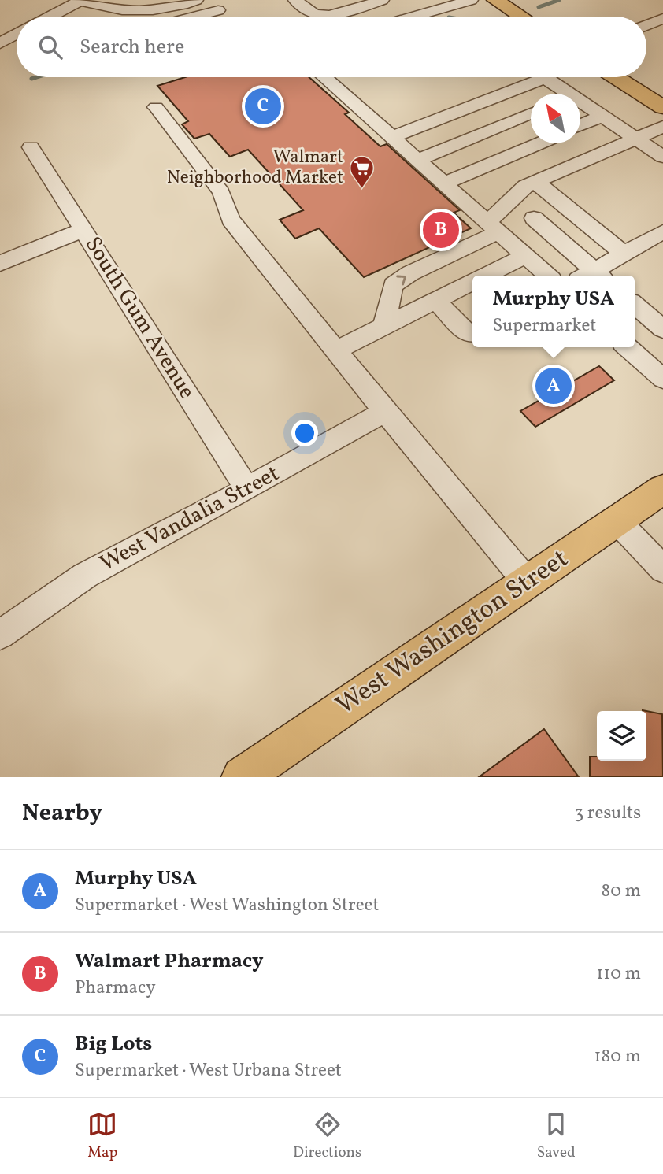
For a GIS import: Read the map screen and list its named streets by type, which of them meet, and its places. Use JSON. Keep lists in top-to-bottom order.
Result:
{
  "streets": {
    "main road": ["West Washington Street"],
    "street": ["South Gum Avenue", "West Vandalia Street"]
  },
  "crossings": [
    ["South Gum Avenue", "West Vandalia Street"]
  ],
  "places": {
    "supermarket": ["Walmart Neighborhood Market"]
  },
  "north": "top left",
  "page": {
    "search": "Search here",
    "pins": ["C", "B", "A"],
    "popup": ["Murphy USA", "Supermarket"],
    "heading": ["Nearby", "3 results"],
    "list": [
      {
        "mark": "A",
        "name": "Murphy USA",
        "note": "Supermarket · West Washington Street",
        "value": "80 m"
      },
      {
        "mark": "B",
        "name": "Walmart Pharmacy",
        "note": "Pharmacy",
        "value": "110 m"
      },
      {
        "mark": "C",
        "name": "Big Lots",
        "note": "Supermarket · West Urbana Street",
        "value": "180 m"
      }
    ],
    "nav": ["Map", "Directions", "Saved"]
  }
}
